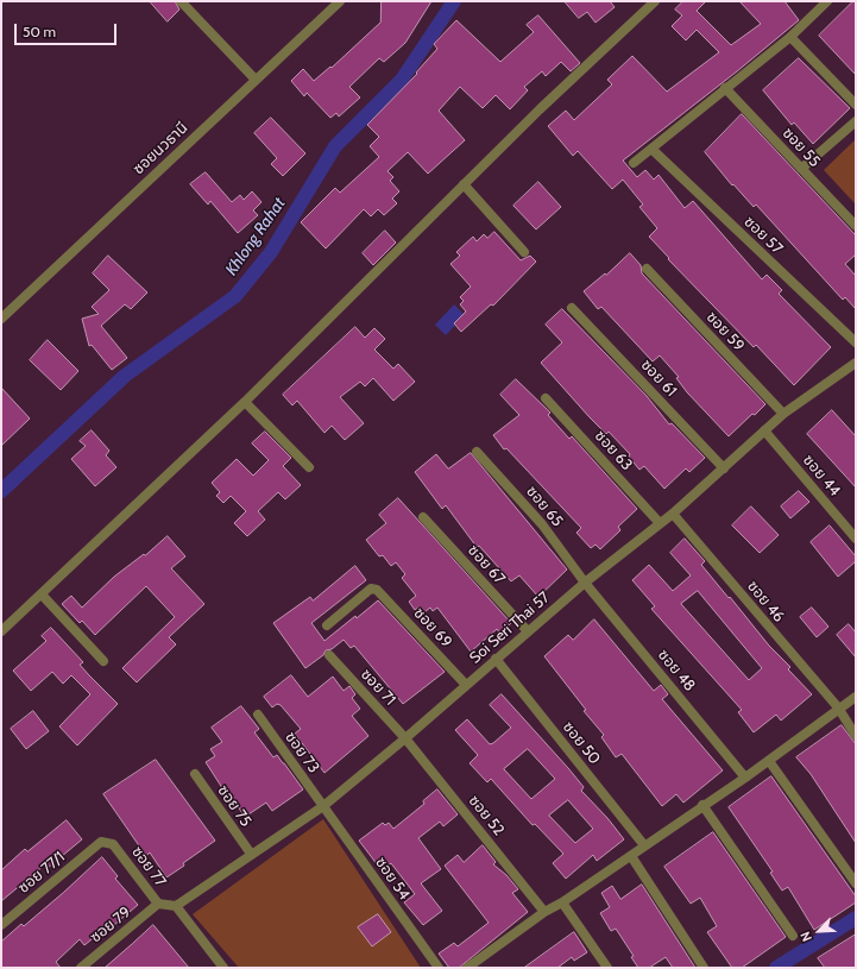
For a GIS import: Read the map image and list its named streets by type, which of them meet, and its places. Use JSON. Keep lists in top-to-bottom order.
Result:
{
  "streets": {
    "street": [
      "ซอย 55",
      "ซอยนวธานี",
      "ซอย 57",
      "ซอย 59",
      "ซอย 61",
      "ซอย 63",
      "ซอย 44",
      "ซอย 65",
      "ซอย 67",
      "ซอย 46",
      "ซอย 69",
      "Soi Seri Thai 57",
      "ซอย 48",
      "ซอย 71",
      "ซอย 50",
      "ซอย 73",
      "ซอย 75",
      "ซอย 52",
      "ซอย 77",
      "ซอย 77/1",
      "ซอย 54",
      "ซอย 79"
    ]
  },
  "crossings": [
    ["ซอย 59", "Soi Seri Thai 57"],
    ["ซอย 61", "Soi Seri Thai 57"],
    ["ซอย 63", "Soi Seri Thai 57"],
    ["ซอย 44", "Soi Seri Thai 57"],
    ["ซอย 65", "Soi Seri Thai 57"],
    ["ซอย 65", "ซอย 48"],
    ["ซอย 67", "Soi Seri Thai 57"],
    ["ซอย 46", "Soi Seri Thai 57"],
    ["ซอย 69", "Soi Seri Thai 57"],
    ["Soi Seri Thai 57", "ซอย 48"],
    ["Soi Seri Thai 57", "ซอย 71"],
    ["Soi Seri Thai 57", "ซอย 50"],
    ["Soi Seri Thai 57", "ซอย 73"],
    ["Soi Seri Thai 57", "ซอย 75"],
    ["Soi Seri Thai 57", "ซอย 52"],
    ["Soi Seri Thai 57", "ซอย 77"],
    ["Soi Seri Thai 57", "ซอย 54"],
    ["ซอย 71", "ซอย 52"],
    ["ซอย 73", "ซอย 54"],
    ["ซอย 77", "ซอย 77/1"],
    ["ซอย 77", "ซอย 79"]
  ],
  "water": ["Khlong Rahat"],
  "scale_bar": "50 m",
  "north": "bottom left"
}
